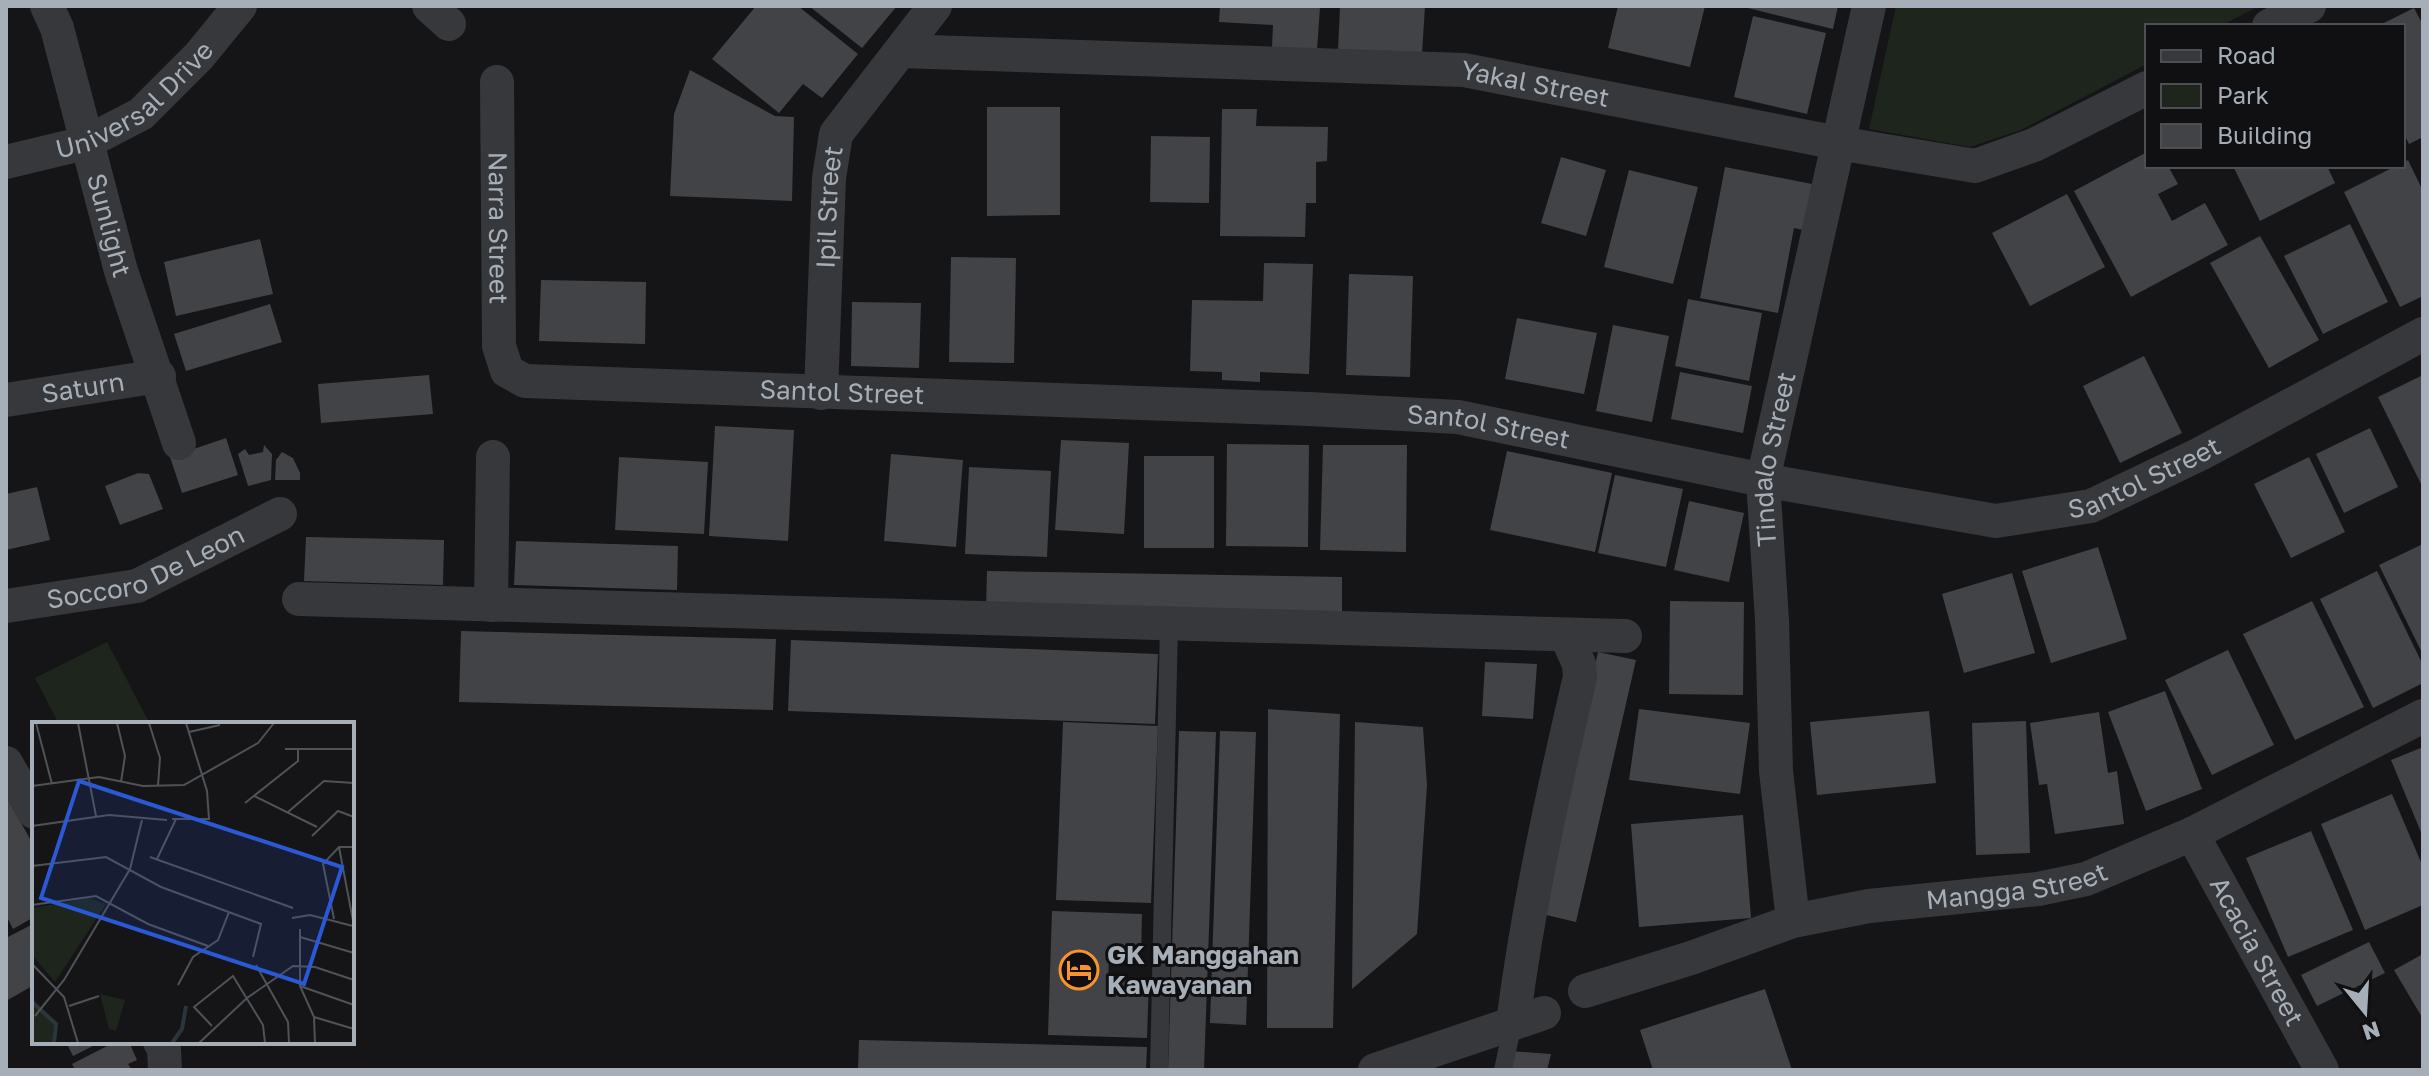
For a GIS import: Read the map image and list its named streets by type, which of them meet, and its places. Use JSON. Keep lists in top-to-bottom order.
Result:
{
  "streets": {
    "street": [
      "Yakal Street",
      "Universal Drive",
      "Ipil Street",
      "Sunlight",
      "Narra Street",
      "Saturn",
      "Santol Street",
      "Tindalo Street",
      "Soccoro De Leon",
      "Mangga Street",
      "Acacia Street"
    ]
  },
  "crossings": [
    ["Yakal Street", "Ipil Street"],
    ["Yakal Street", "Tindalo Street"],
    ["Universal Drive", "Sunlight"],
    ["Ipil Street", "Santol Street"],
    ["Sunlight", "Saturn"],
    ["Narra Street", "Santol Street"],
    ["Santol Street", "Tindalo Street"],
    ["Tindalo Street", "Mangga Street"],
    ["Mangga Street", "Acacia Street"]
  ],
  "places": {
    "hotel": ["GK Manggahan Kawayanan"]
  },
  "legend": ["Road", "Park", "Building"],
  "north": "bottom"
}
